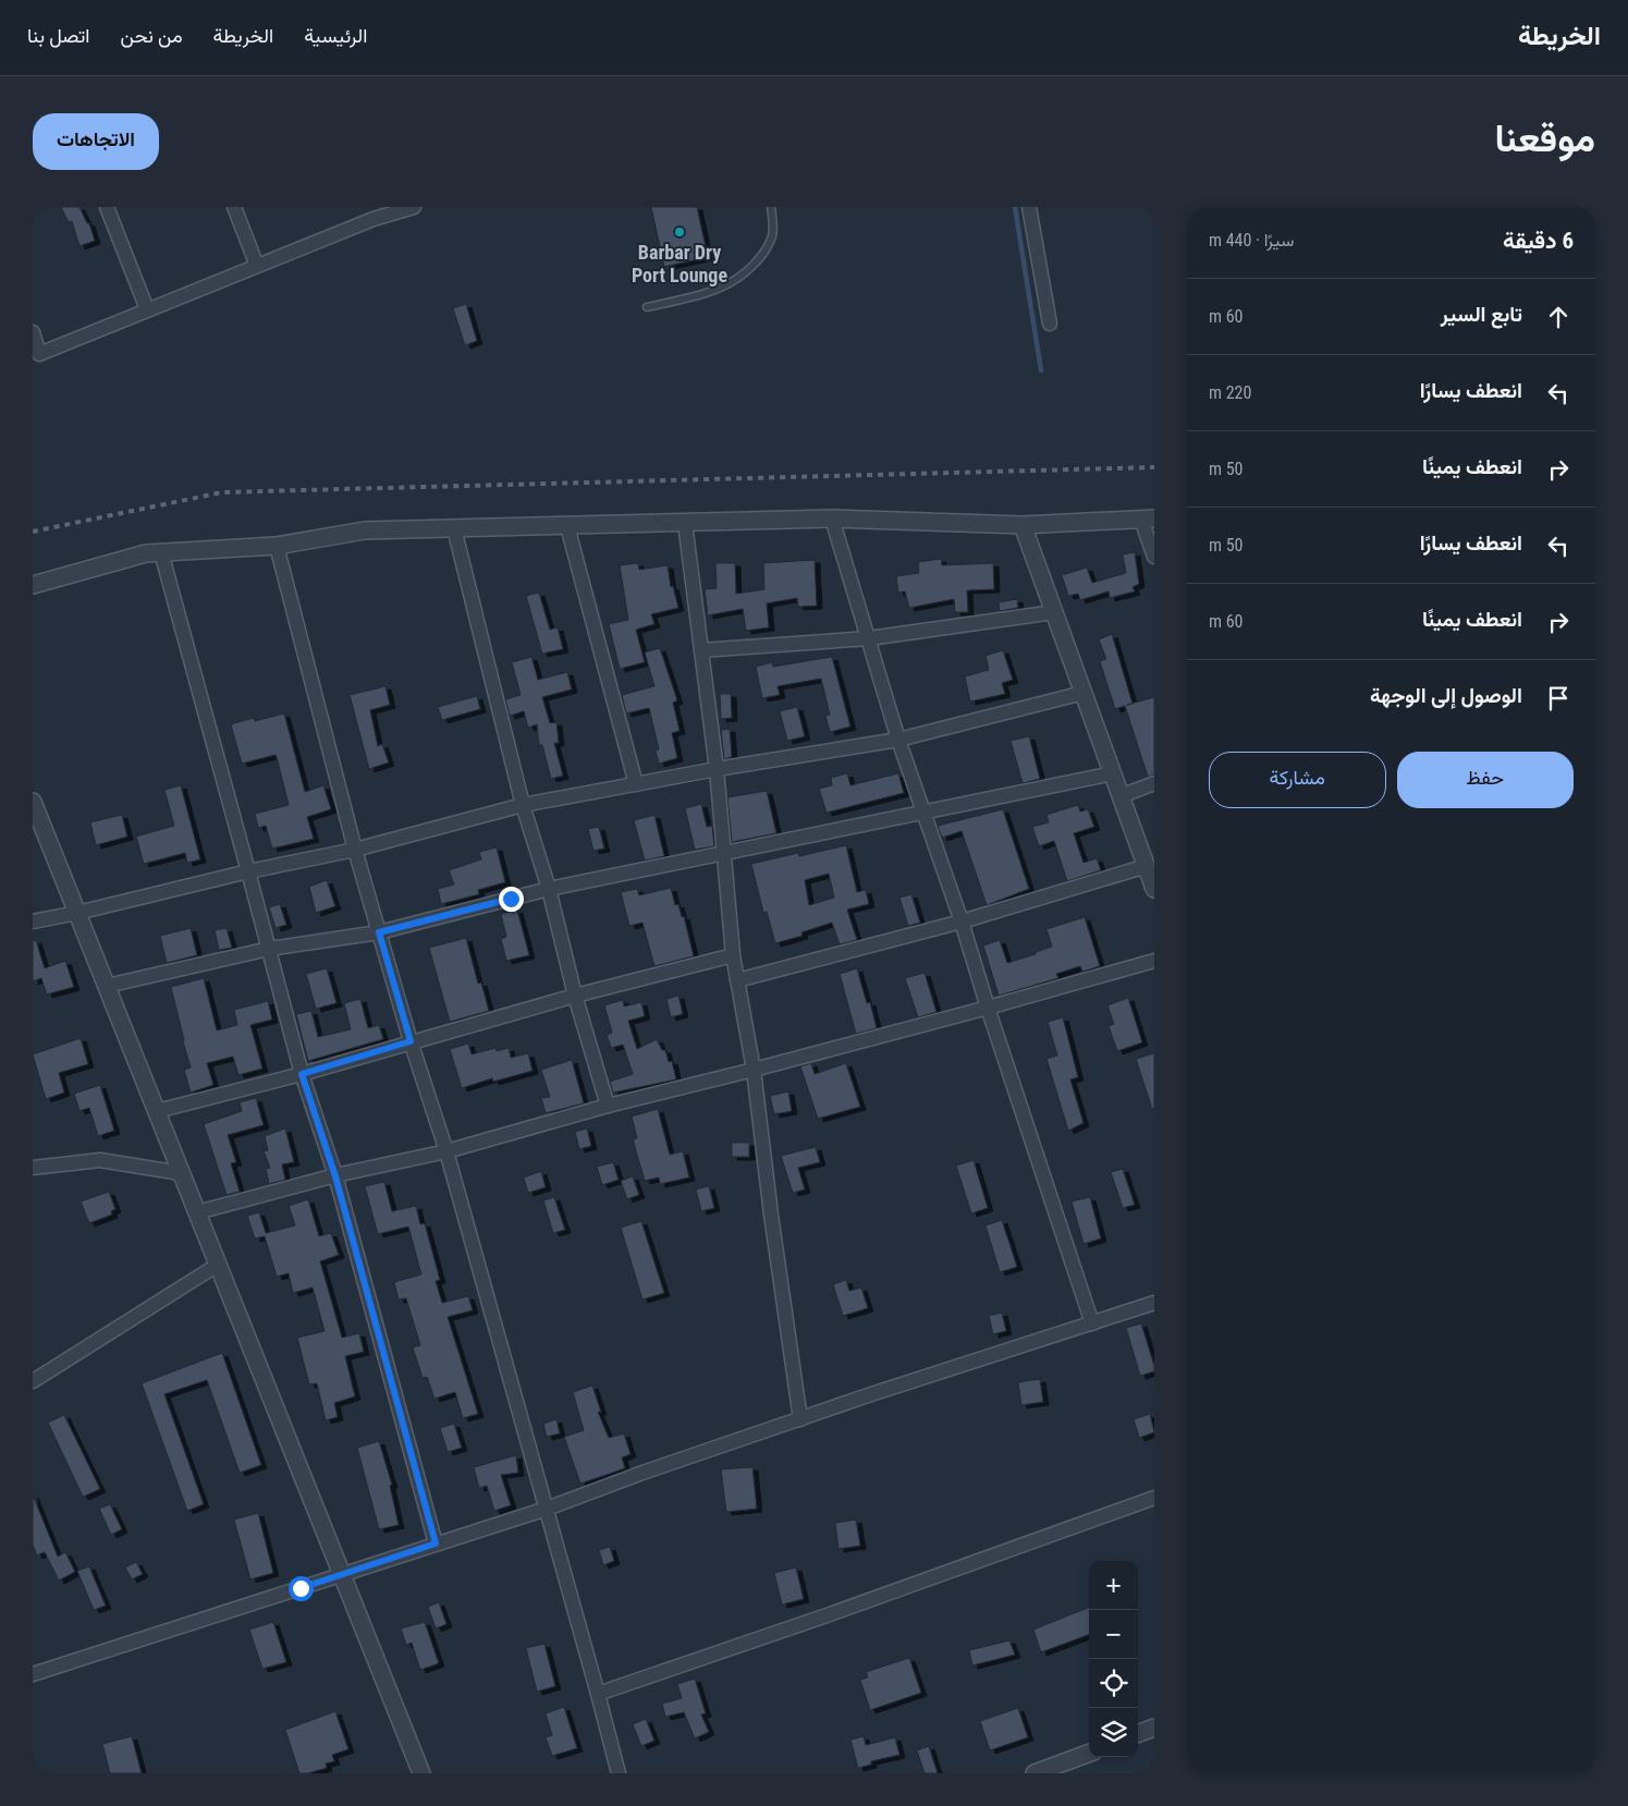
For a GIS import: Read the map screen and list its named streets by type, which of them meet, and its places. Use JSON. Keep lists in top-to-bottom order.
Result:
{
  "places": ["Barbar Dry Port Lounge"],
  "page": {
    "header": "الخريطة",
    "nav": [
      "الرئيسية",
      "الخريطة",
      "من نحن",
      "اتصل بنا"
    ],
    "title": "موقعنا",
    "buttons": [
      "الاتجاهات",
      ["حفظ", "مشاركة"]
    ],
    "heading": ["6 دقيقة", "سيرًا · 440 m"],
    "list": [
      ["تابع السير", "60 m"],
      ["انعطف يسارًا", "220 m"],
      ["انعطف يمينًا", "50 m"],
      ["انعطف يسارًا", "50 m"],
      ["انعطف يمينًا", "60 m"],
      "الوصول إلى الوجهة"
    ],
    "map_buttons": ["+", "−"]
  }
}
